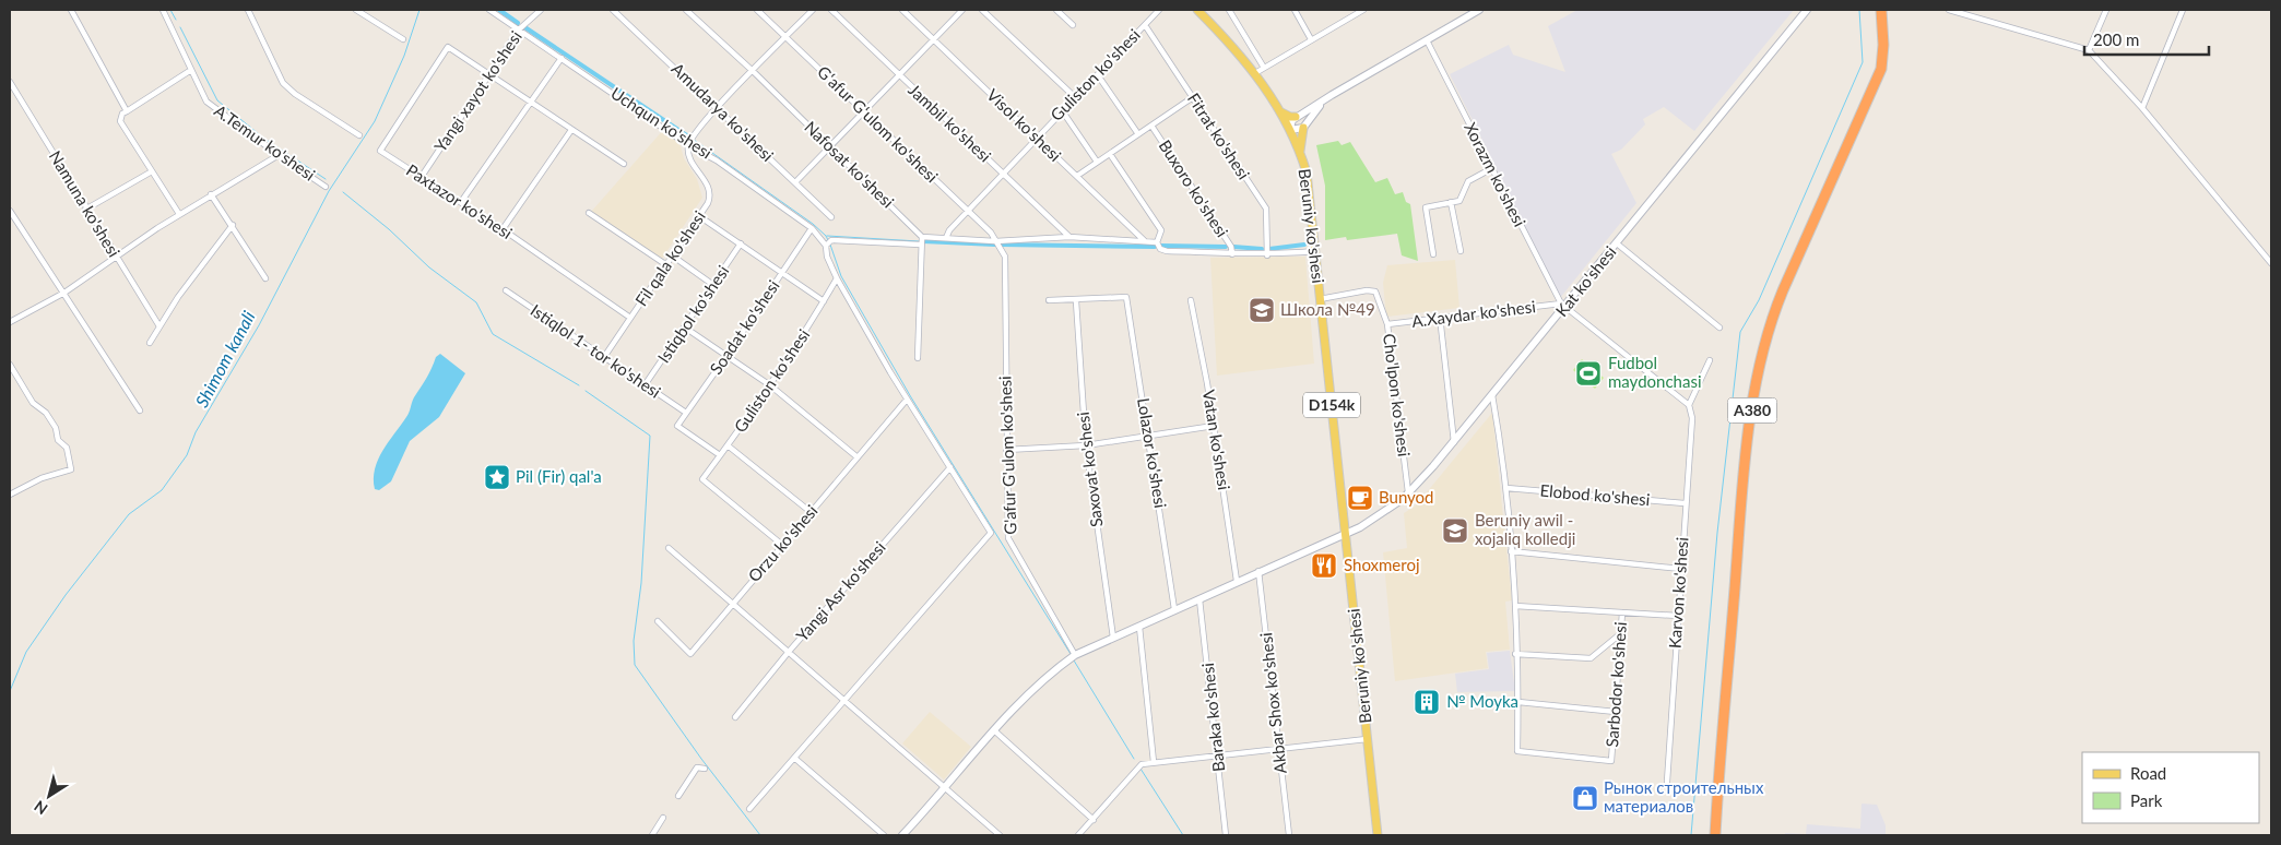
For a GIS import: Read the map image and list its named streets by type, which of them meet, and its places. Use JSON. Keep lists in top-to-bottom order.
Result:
{
  "streets": {
    "highway": ["A380"],
    "main road": ["Beruniy ko'shesi", "D154k"],
    "street": [
      "Guliston ko'shesi",
      "Yangi xayot ko'shesi",
      "Amudarya ko'shesi",
      "Uchqun ko'shesi",
      "Jambil ko'shesi",
      "Gʻafur Gʻulom ko'shesi",
      "Visol ko'shesi",
      "Fitrat ko'shesi",
      "A.Temur ko'shesi",
      "Nafosat ko'shesi",
      "Xorazm ko'shesi",
      "Buxoro ko'shesi",
      "Paxtazor ko'shesi",
      "Namuna ko'shesi",
      "Fil qala ko'shesi",
      "Kat ko'shesi",
      "Istiqbol ko'shesi",
      "A.Xaydar ko'shesi",
      "Soadat ko'shesi",
      "Istiqlol 1- tor ko'shesi",
      "Cho'lpon ko'shesi",
      "Vatan ko'shesi",
      "Lolazor ko'shesi",
      "G'afur G'ulom ko'shesi",
      "Saxovat ko'shesi",
      "Elobod ko'shesi",
      "Orzu ko'shesi",
      "Yangi Asr ko'shesi",
      "Karvon ko'shesi",
      "Sarbodor ko'shesi",
      "Akbar Shox ko'shesi",
      "Baraka ko'shesi"
    ]
  },
  "crossings": [
    ["Guliston ko'shesi", "Jambil ko'shesi"],
    ["Guliston ko'shesi", "Gʻafur Gʻulom ko'shesi"],
    ["Guliston ko'shesi", "Visol ko'shesi"],
    ["Guliston ko'shesi", "Fitrat ko'shesi"],
    ["Guliston ko'shesi", "Soadat ko'shesi"],
    ["Guliston ko'shesi", "Orzu ko'shesi"],
    ["Yangi xayot ko'shesi", "Uchqun ko'shesi"],
    ["Yangi xayot ko'shesi", "Paxtazor ko'shesi"],
    ["Uchqun ko'shesi", "Fil qala ko'shesi"],
    ["Uchqun ko'shesi", "Soadat ko'shesi"],
    ["Gʻafur Gʻulom ko'shesi", "G'afur G'ulom ko'shesi"],
    ["Xorazm ko'shesi", "Kat ko'shesi"],
    ["Xorazm ko'shesi", "A.Xaydar ko'shesi"],
    ["Paxtazor ko'shesi", "Fil qala ko'shesi"],
    ["Beruniy ko'shesi", "Kat ko'shesi"],
    ["Beruniy ko'shesi", "Cho'lpon ko'shesi"],
    ["Fil qala ko'shesi", "Istiqlol 1- tor ko'shesi"],
    ["Kat ko'shesi", "A.Xaydar ko'shesi"],
    ["Kat ko'shesi", "Cho'lpon ko'shesi"],
    ["Kat ko'shesi", "Vatan ko'shesi"],
    ["Kat ko'shesi", "Lolazor ko'shesi"],
    ["Kat ko'shesi", "G'afur G'ulom ko'shesi"],
    ["Kat ko'shesi", "Saxovat ko'shesi"],
    ["Kat ko'shesi", "Akbar Shox ko'shesi"],
    ["Kat ko'shesi", "Baraka ko'shesi"],
    ["Istiqbol ko'shesi", "Istiqlol 1- tor ko'shesi"],
    ["A.Xaydar ko'shesi", "Cho'lpon ko'shesi"],
    ["Soadat ko'shesi", "Istiqlol 1- tor ko'shesi"],
    ["Lolazor ko'shesi", "Saxovat ko'shesi"],
    ["Elobod ko'shesi", "Karvon ko'shesi"]
  ],
  "water": ["Shimom kanali"],
  "places": {
    "school or university": ["Школа №49", "Beruniy awil - xojaliq kolledji"],
    "sports": ["Fudbol maydonchasi"],
    "place": ["Pil (Fir) qal'a"],
    "cafe": ["Bunyod"],
    "restaurant": ["Shoxmeroj"],
    "building": ["№ Moyka"],
    "shop": ["Рынок строительных материалов"]
  },
  "legend": ["Road", "Park"],
  "scale_bar": "200 m",
  "north": "bottom left"
}
